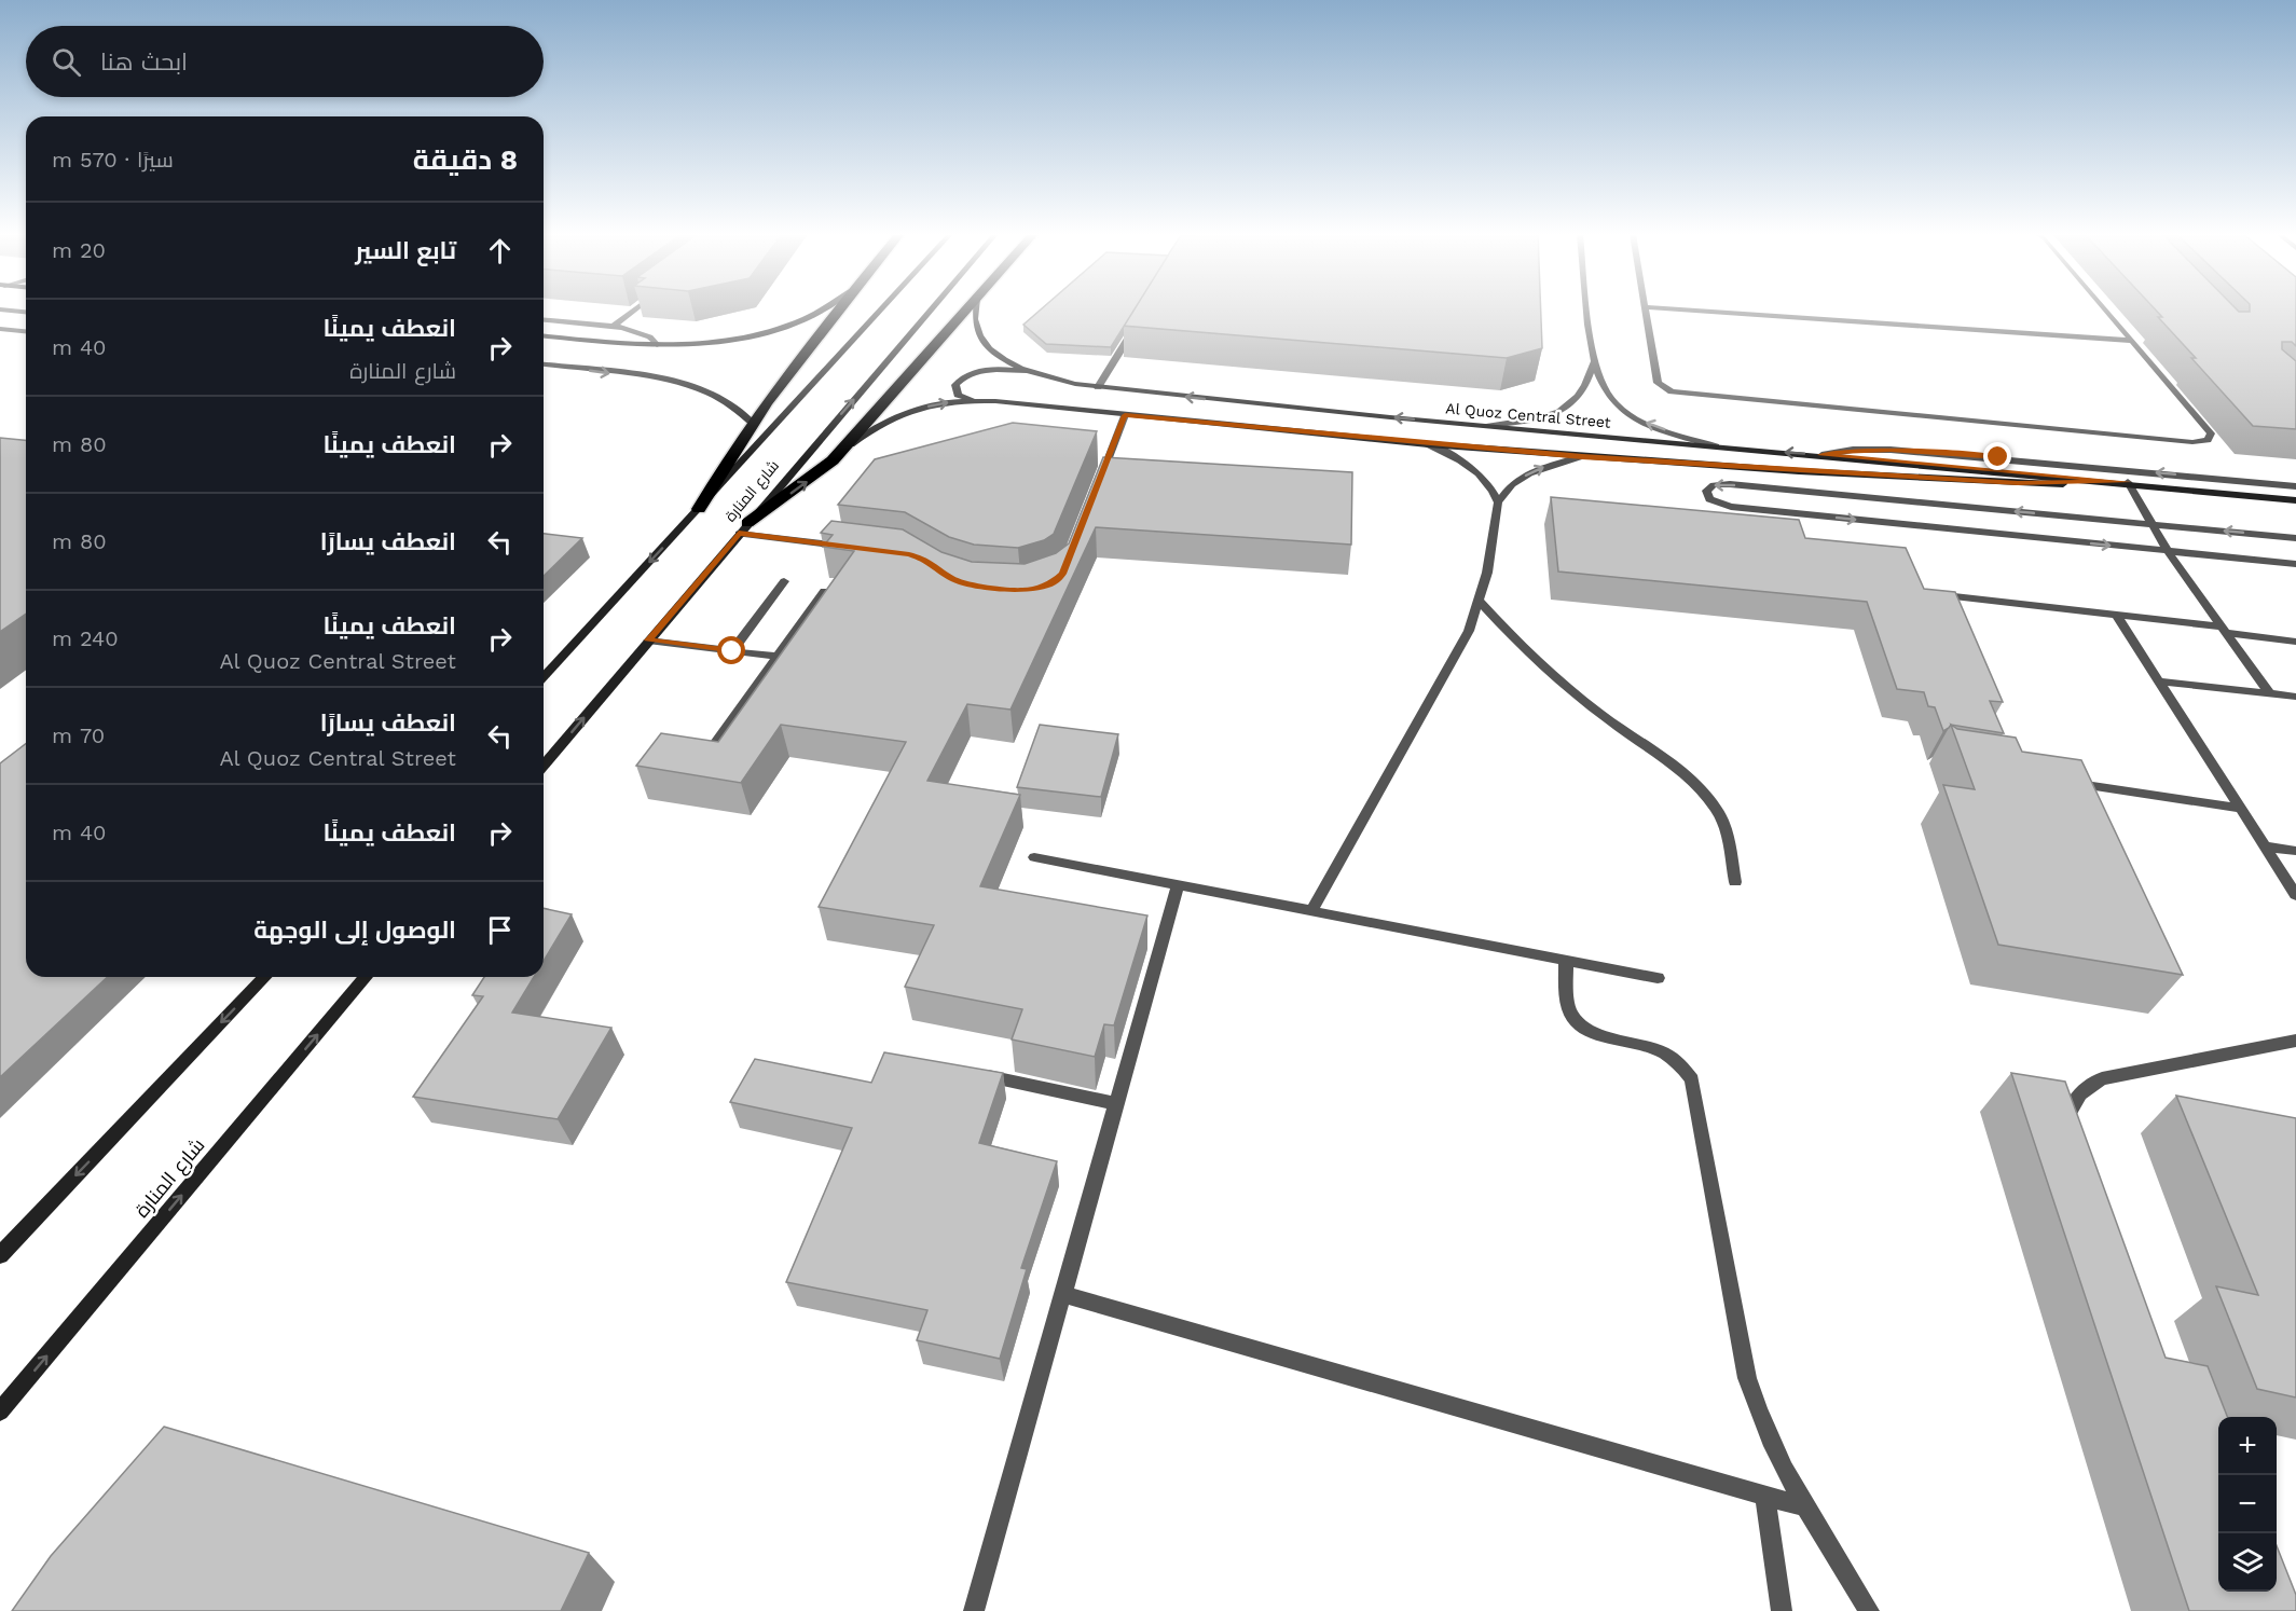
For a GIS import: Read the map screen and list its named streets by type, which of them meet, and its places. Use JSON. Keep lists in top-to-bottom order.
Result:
{
  "streets": {
    "street": ["Al Quoz Central Street", "شارع المنارة"]
  },
  "page": {
    "search": "ابحث هنا",
    "heading": ["8 دقيقة", "سيرًا · 570 m"],
    "list": [
      ["تابع السير", "20 m"],
      ["انعطف يمينًا", "شارع المنارة", "40 m"],
      ["انعطف يمينًا", "80 m"],
      ["انعطف يسارًا", "80 m"],
      ["انعطف يمينًا", "Al Quoz Central Street", "240 m"],
      ["انعطف يسارًا", "Al Quoz Central Street", "70 m"],
      ["انعطف يمينًا", "40 m"],
      "الوصول إلى الوجهة"
    ],
    "map_buttons": ["+", "−"]
  }
}
